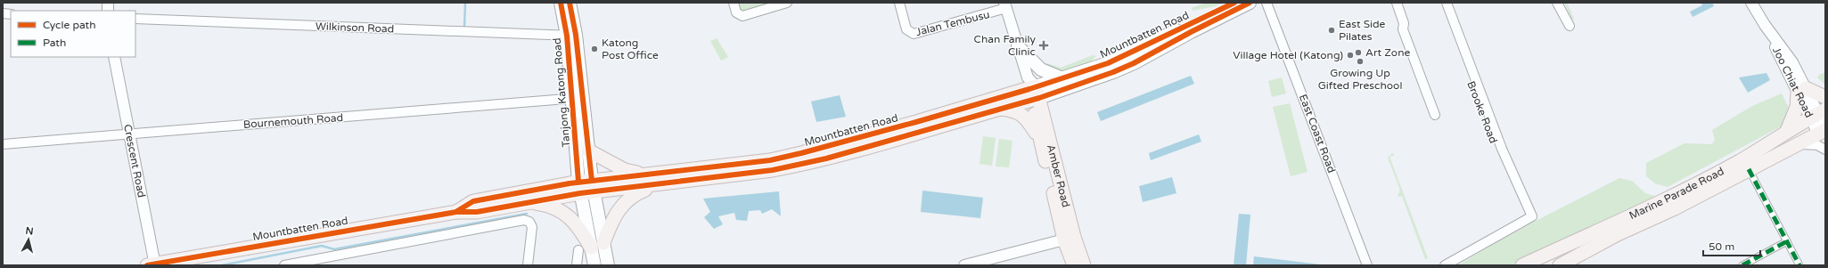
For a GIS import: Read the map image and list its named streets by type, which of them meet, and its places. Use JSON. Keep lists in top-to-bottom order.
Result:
{
  "streets": {
    "main road": [
      "Mountbatten Road",
      "Tanjong Katong Road",
      "Amber Road",
      "Marine Parade Road"
    ],
    "street": [
      "Jalan Tembusu",
      "Wilkinson Road",
      "Joo Chiat Road",
      "Brooke Road",
      "Bournemouth Road",
      "East Coast Road",
      "Crescent Road"
    ]
  },
  "crossings": [
    ["Wilkinson Road", "Tanjong Katong Road"],
    ["Mountbatten Road", "Tanjong Katong Road"],
    ["Mountbatten Road", "Crescent Road"],
    ["Mountbatten Road", "Amber Road"],
    ["Joo Chiat Road", "Marine Parade Road"],
    ["Tanjong Katong Road", "Bournemouth Road"],
    ["Bournemouth Road", "Crescent Road"]
  ],
  "places": {
    "other": [
      "East Side Pilates",
      "Katong Post Office",
      "Art Zone",
      "Village Hotel (Katong)",
      "Growing Up Gifted Preschool"
    ],
    "health": ["Chan Family Clinic"]
  },
  "legend": ["Cycle path", "Path"],
  "scale_bar": "50 m",
  "north": "top"
}
